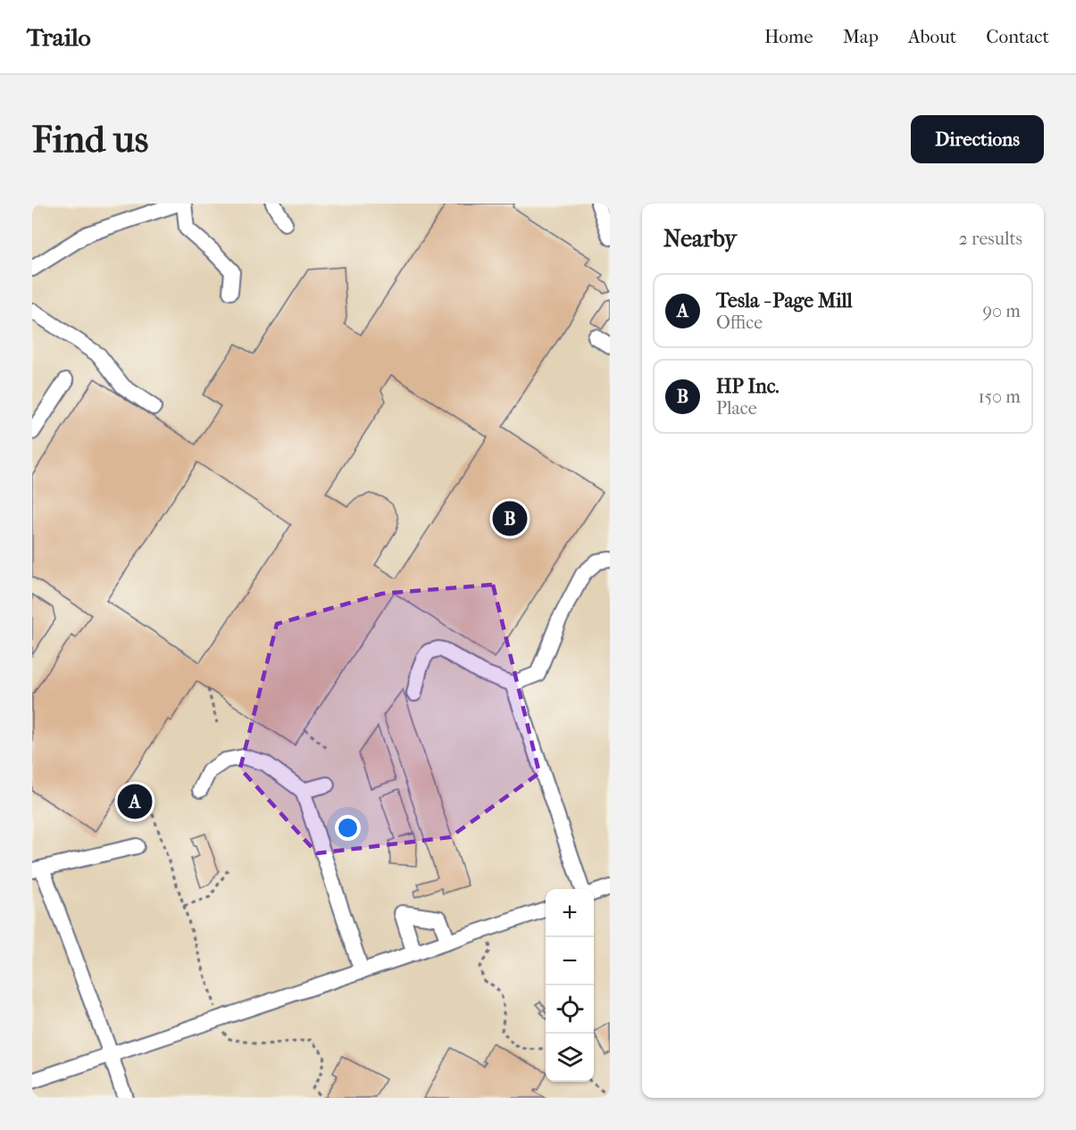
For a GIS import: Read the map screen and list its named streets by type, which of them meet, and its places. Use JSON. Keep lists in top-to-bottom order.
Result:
{
  "page": {
    "header": "Trailo",
    "nav": [
      "Home",
      "Map",
      "About",
      "Contact"
    ],
    "buttons": "Directions",
    "title": "Find us",
    "heading": ["Nearby", "2 results"],
    "list": [
      {
        "mark": "A",
        "name": "Tesla - Page Mill",
        "note": "Office",
        "value": "90 m"
      },
      {
        "mark": "B",
        "name": "HP Inc.",
        "note": "Place",
        "value": "150 m"
      }
    ],
    "pins": ["B", "A"],
    "map_buttons": ["+", "−"]
  }
}
